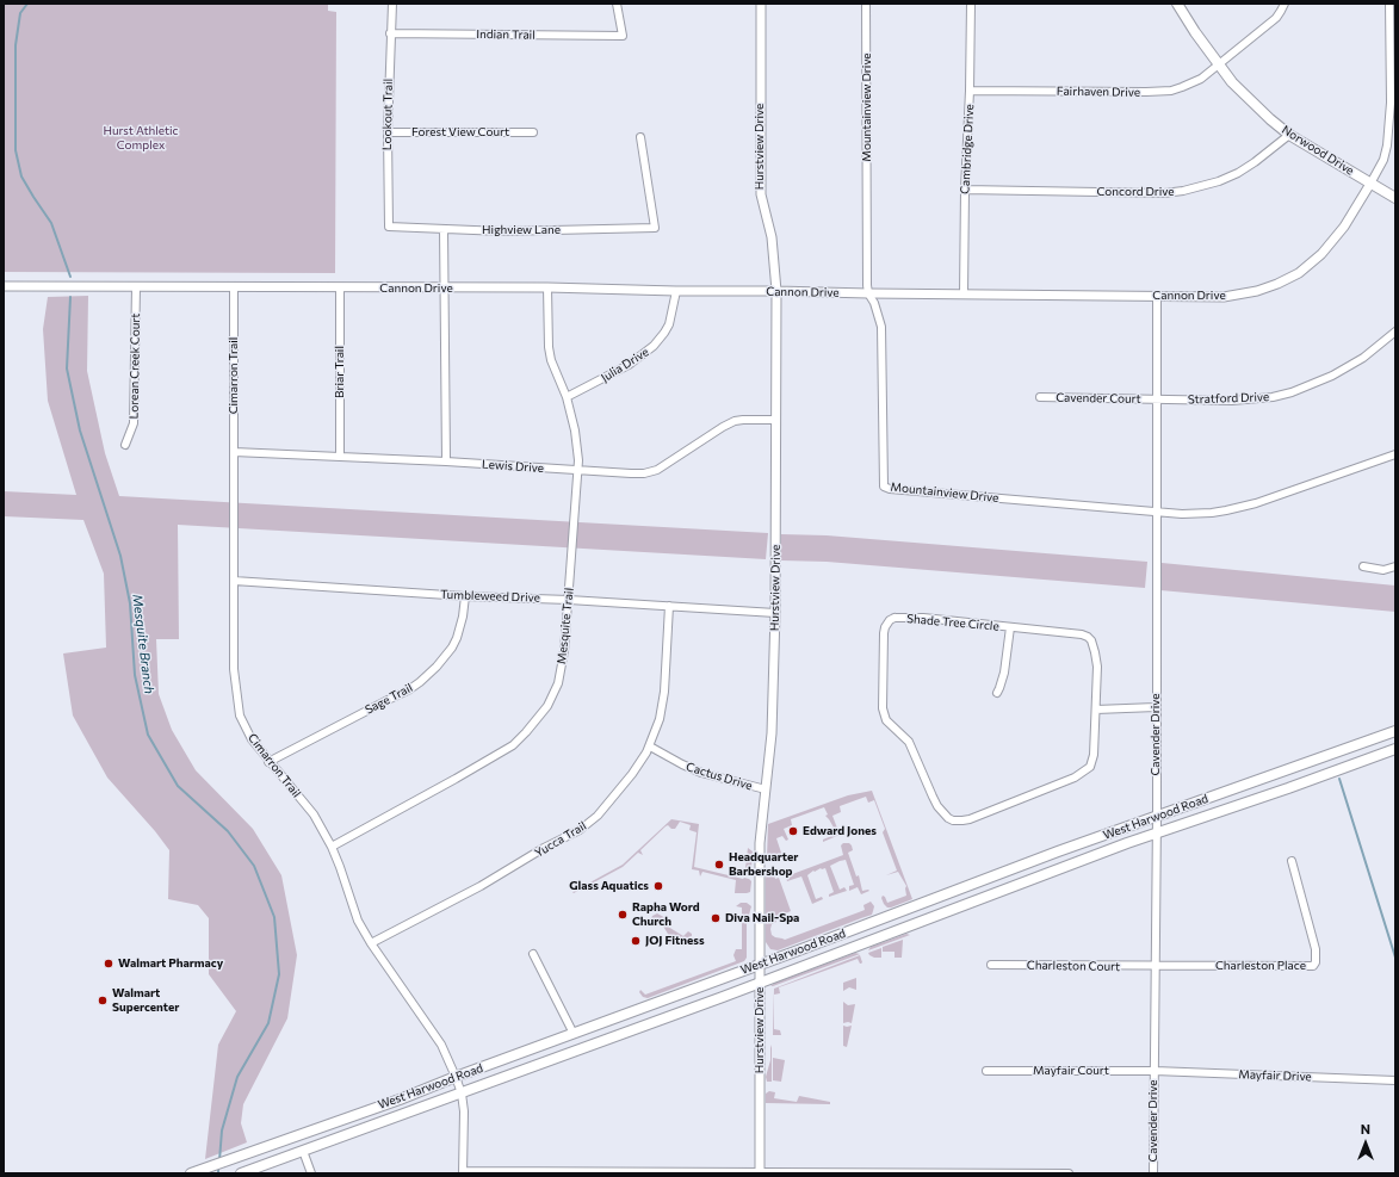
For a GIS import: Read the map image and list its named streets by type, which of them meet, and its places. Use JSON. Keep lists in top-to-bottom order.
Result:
{
  "streets": {
    "main road": ["Norwood Drive", "West Harwood Road"],
    "street": [
      "Indian Trail",
      "Fairhaven Drive",
      "Mountainview Drive",
      "Lookout Trail",
      "Forest View Court",
      "Hurstview Drive",
      "Cambridge Drive",
      "Concord Drive",
      "Highview Lane",
      "Cannon Drive",
      "Julia Drive",
      "Lorean Creek Court",
      "Briar Trail",
      "Cimarron Trail",
      "Cavender Court",
      "Stratford Drive",
      "Lewis Drive",
      "Tumbleweed Drive",
      "Shade Tree Circle",
      "Mesquite Trail",
      "Sage Trail",
      "Cavender Drive",
      "Cactus Drive",
      "Yucca Trail",
      "Charleston Court",
      "Charleston Place",
      "Mayfair Court",
      "Mayfair Drive"
    ]
  },
  "crossings": [
    ["Indian Trail", "Lookout Trail"],
    ["Fairhaven Drive", "Cambridge Drive"],
    ["Fairhaven Drive", "Norwood Drive"],
    ["Mountainview Drive", "Cannon Drive"],
    ["Mountainview Drive", "Cavender Drive"],
    ["Lookout Trail", "Forest View Court"],
    ["Lookout Trail", "Highview Lane"],
    ["Hurstview Drive", "Cannon Drive"],
    ["Hurstview Drive", "Lewis Drive"],
    ["Hurstview Drive", "Tumbleweed Drive"],
    ["Hurstview Drive", "Cactus Drive"],
    ["Hurstview Drive", "West Harwood Road"],
    ["Cambridge Drive", "Concord Drive"],
    ["Cambridge Drive", "Cannon Drive"],
    ["Norwood Drive", "Concord Drive"],
    ["Norwood Drive", "Cannon Drive"],
    ["Cannon Drive", "Julia Drive"],
    ["Cannon Drive", "Lorean Creek Court"],
    ["Cannon Drive", "Briar Trail"],
    ["Cannon Drive", "Cimarron Trail"],
    ["Cannon Drive", "Mesquite Trail"],
    ["Cannon Drive", "Cavender Drive"],
    ["Julia Drive", "Mesquite Trail"],
    ["Briar Trail", "Lewis Drive"],
    ["Cimarron Trail", "Lewis Drive"],
    ["Cimarron Trail", "Tumbleweed Drive"],
    ["Cimarron Trail", "Mesquite Trail"],
    ["Cimarron Trail", "Sage Trail"],
    ["Cimarron Trail", "West Harwood Road"],
    ["Cimarron Trail", "Yucca Trail"],
    ["Cavender Court", "Stratford Drive"],
    ["Cavender Court", "Cavender Drive"],
    ["Stratford Drive", "Cavender Drive"],
    ["Lewis Drive", "Mesquite Trail"],
    ["Tumbleweed Drive", "Mesquite Trail"],
    ["Tumbleweed Drive", "Sage Trail"],
    ["Tumbleweed Drive", "Yucca Trail"],
    ["Cavender Drive", "West Harwood Road"],
    ["Cavender Drive", "Charleston Court"],
    ["Cavender Drive", "Charleston Place"],
    ["Cavender Drive", "Mayfair Court"],
    ["Cavender Drive", "Mayfair Drive"],
    ["Cactus Drive", "Yucca Trail"],
    ["Charleston Court", "Charleston Place"],
    ["Mayfair Court", "Mayfair Drive"]
  ],
  "water": ["Mesquite Branch"],
  "parks": ["Hurst Athletic Complex"],
  "places": [
    "Edward Jones",
    "Headquarter Barbershop",
    "Glass Aquatics",
    "Rapha Word Church",
    "Diva Nail-Spa",
    "JOJ Fitness",
    "Walmart Pharmacy",
    "Walmart Supercenter"
  ],
  "north": "top"
}
